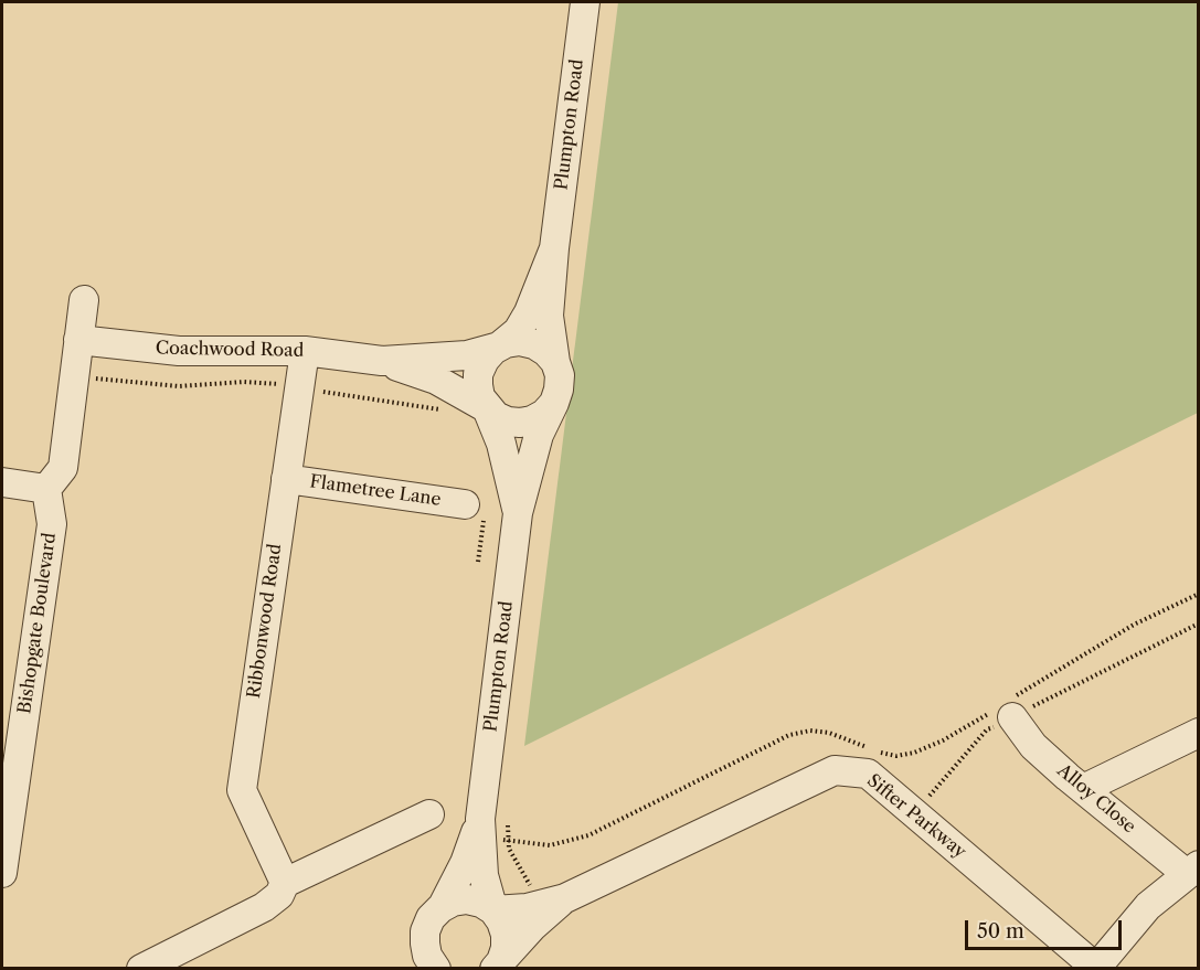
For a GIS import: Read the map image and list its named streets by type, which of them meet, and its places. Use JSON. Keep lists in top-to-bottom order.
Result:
{
  "streets": {
    "street": [
      "Plumpton Road",
      "Coachwood Road",
      "Flametree Lane",
      "Ribbonwood Road",
      "Bishopgate Boulevard",
      "Alloy Close",
      "Sifter Parkway"
    ]
  },
  "crossings": [
    ["Plumpton Road", "Coachwood Road"],
    ["Plumpton Road", "Sifter Parkway"],
    ["Coachwood Road", "Ribbonwood Road"],
    ["Flametree Lane", "Ribbonwood Road"]
  ],
  "scale_bar": "50 m"
}
